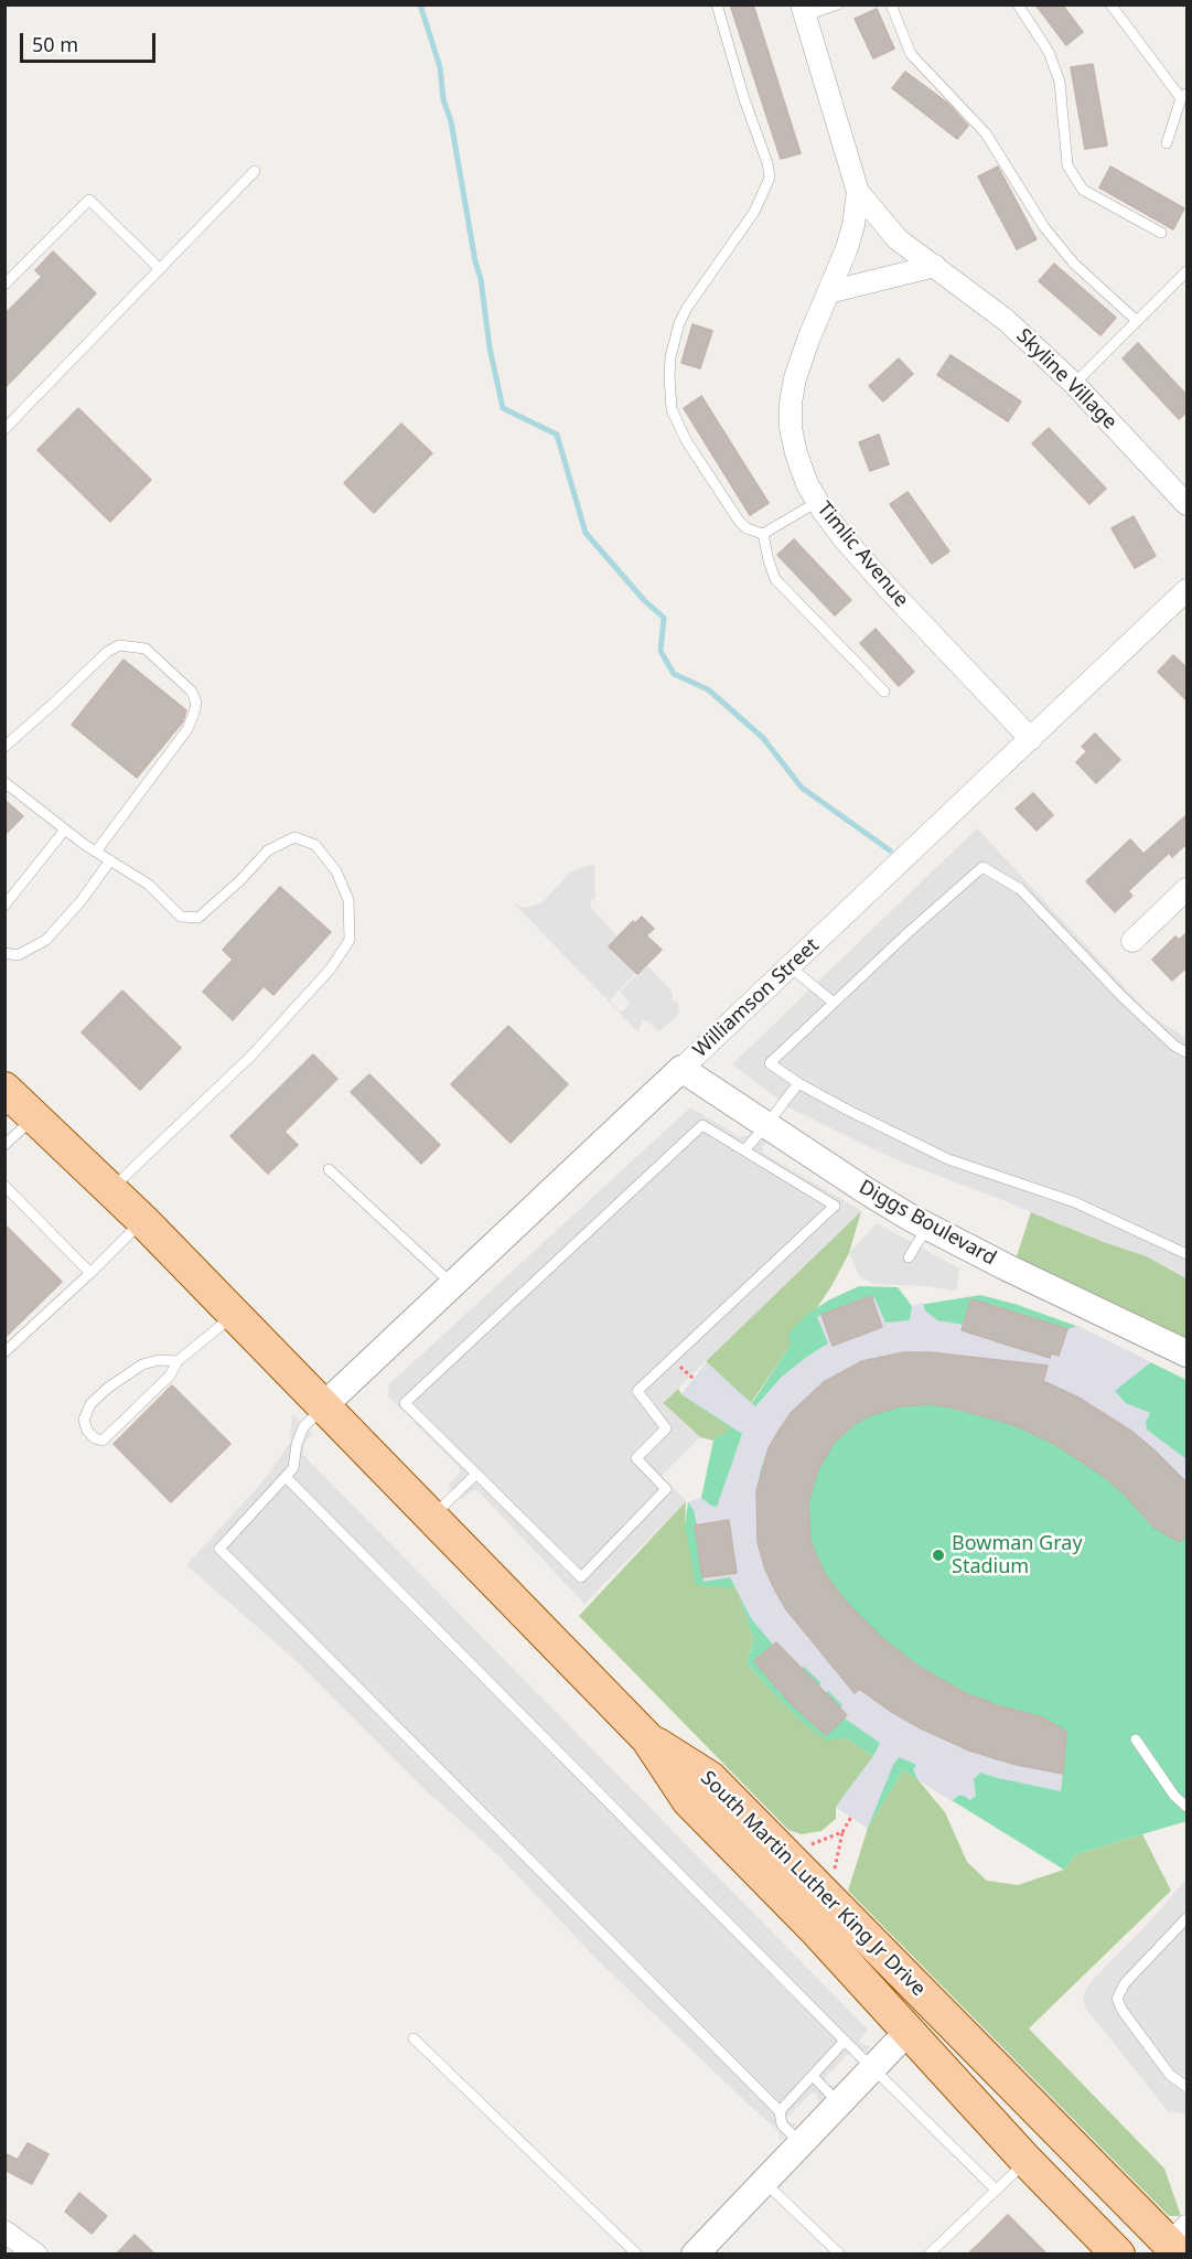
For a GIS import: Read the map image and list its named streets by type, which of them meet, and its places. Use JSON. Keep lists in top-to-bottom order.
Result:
{
  "streets": {
    "main road": ["South Martin Luther King Jr Drive"],
    "street": [
      "Skyline Village",
      "Timlic Avenue",
      "Williamson Street",
      "Diggs Boulevard"
    ]
  },
  "crossings": [
    ["Skyline Village", "Timlic Avenue"],
    ["Timlic Avenue", "Williamson Street"],
    ["Williamson Street", "Diggs Boulevard"]
  ],
  "places": ["Bowman Gray Stadium"],
  "scale_bar": "50 m"
}
